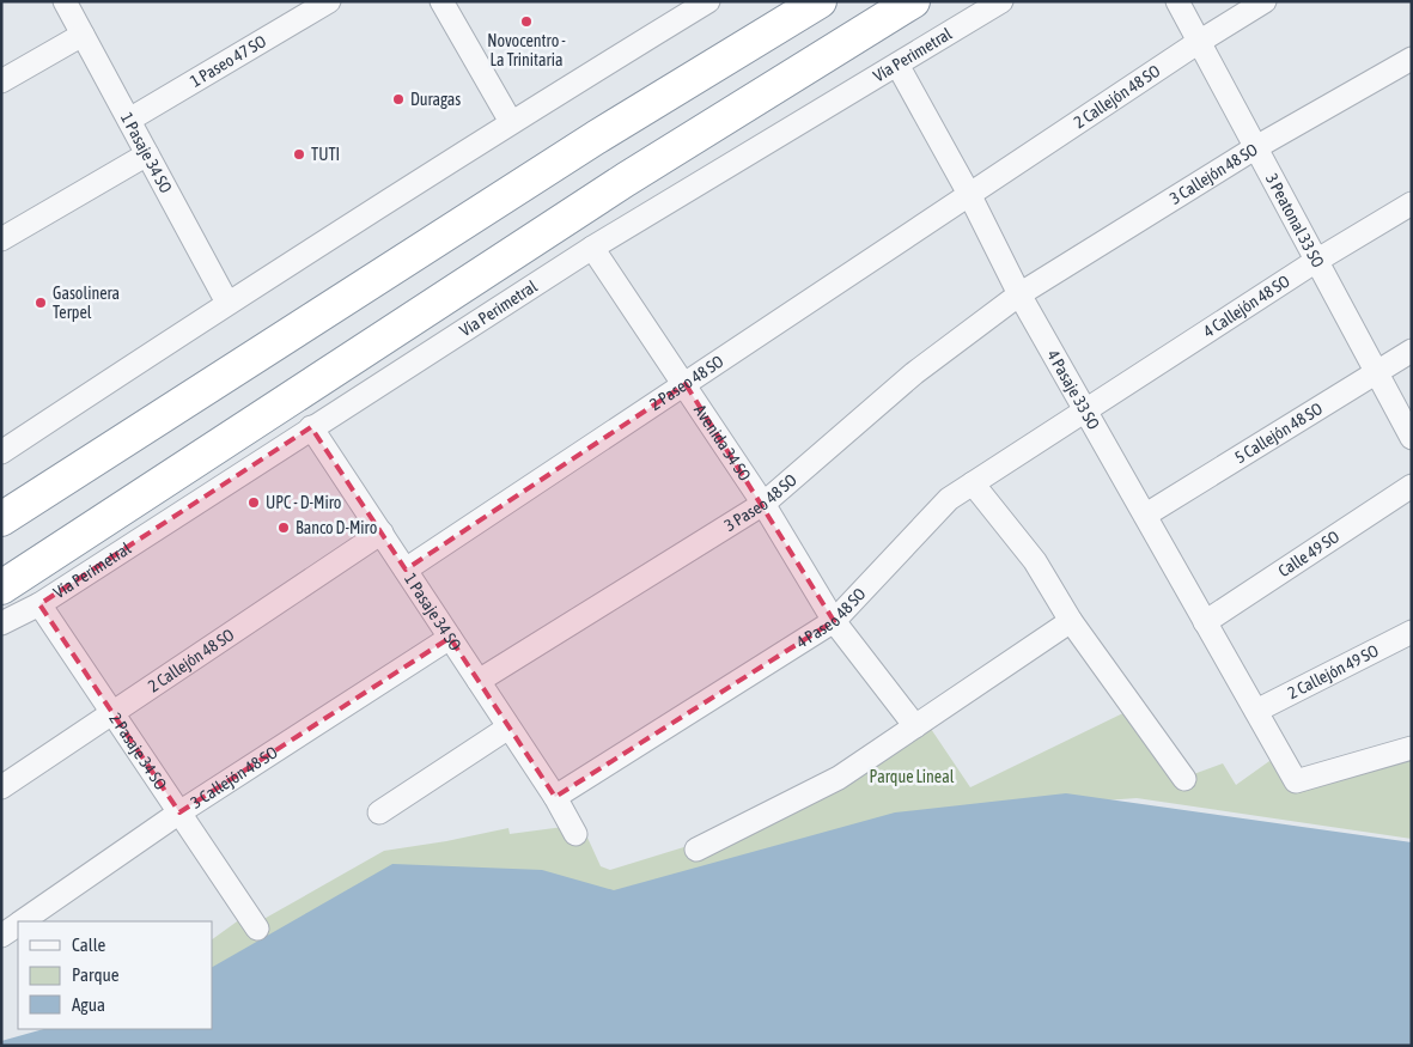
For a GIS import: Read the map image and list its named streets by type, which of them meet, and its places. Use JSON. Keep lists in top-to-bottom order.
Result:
{
  "streets": {
    "street": [
      "Vía Perimetral",
      "1 Paseo 47 SO",
      "2 Callejón 48 SO",
      "1 Pasaje 34 SO",
      "3 Callejón 48 SO",
      "3 Peatonal 33 SO",
      "4 Callejón 48 SO",
      "2 Paseo 48 SO",
      "4 Pasaje 33 SO",
      "5 Callejón 48 SO",
      "Avenida 34 SO",
      "3 Paseo 48 SO",
      "Calle 49 SO",
      "4 Paseo 48 SO",
      "2 Callejón 49 SO",
      "2 Pasaje 34 SO"
    ]
  },
  "crossings": [
    ["Vía Perimetral", "1 Pasaje 34 SO"],
    ["Vía Perimetral", "4 Pasaje 33 SO"],
    ["Vía Perimetral", "Avenida 34 SO"],
    ["Vía Perimetral", "2 Pasaje 34 SO"],
    ["1 Paseo 47 SO", "1 Pasaje 34 SO"],
    ["2 Callejón 48 SO", "1 Pasaje 34 SO"],
    ["2 Callejón 48 SO", "3 Peatonal 33 SO"],
    ["2 Callejón 48 SO", "2 Paseo 48 SO"],
    ["2 Callejón 48 SO", "4 Pasaje 33 SO"],
    ["2 Callejón 48 SO", "2 Pasaje 34 SO"],
    ["1 Pasaje 34 SO", "3 Callejón 48 SO"],
    ["1 Pasaje 34 SO", "2 Paseo 48 SO"],
    ["1 Pasaje 34 SO", "3 Paseo 48 SO"],
    ["1 Pasaje 34 SO", "4 Paseo 48 SO"],
    ["3 Callejón 48 SO", "3 Peatonal 33 SO"],
    ["3 Callejón 48 SO", "4 Pasaje 33 SO"],
    ["3 Callejón 48 SO", "3 Paseo 48 SO"],
    ["3 Callejón 48 SO", "2 Pasaje 34 SO"],
    ["3 Peatonal 33 SO", "4 Callejón 48 SO"],
    ["3 Peatonal 33 SO", "5 Callejón 48 SO"],
    ["4 Callejón 48 SO", "4 Pasaje 33 SO"],
    ["4 Callejón 48 SO", "4 Paseo 48 SO"],
    ["2 Paseo 48 SO", "4 Pasaje 33 SO"],
    ["2 Paseo 48 SO", "Avenida 34 SO"],
    ["4 Pasaje 33 SO", "5 Callejón 48 SO"],
    ["4 Pasaje 33 SO", "3 Paseo 48 SO"],
    ["4 Pasaje 33 SO", "Calle 49 SO"],
    ["4 Pasaje 33 SO", "4 Paseo 48 SO"],
    ["4 Pasaje 33 SO", "2 Callejón 49 SO"],
    ["Avenida 34 SO", "3 Paseo 48 SO"],
    ["Avenida 34 SO", "4 Paseo 48 SO"]
  ],
  "parks": ["Parque Lineal"],
  "places": [
    "Novocentro - La Trinitaria",
    "Duragas",
    "TUTI",
    "Gasolinera Terpel",
    "UPC - D-Miro",
    "Banco D-Miro"
  ],
  "legend": ["Calle", "Parque", "Agua"]
}
